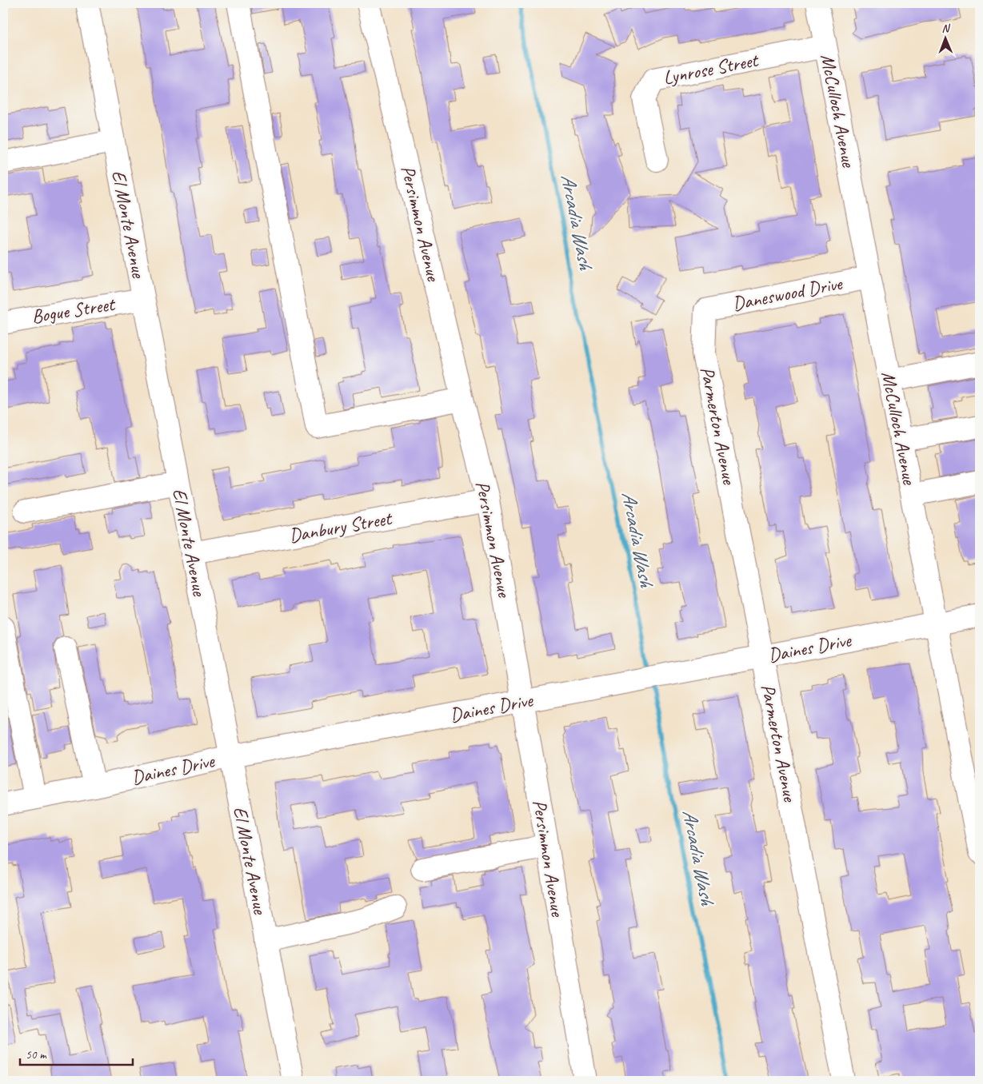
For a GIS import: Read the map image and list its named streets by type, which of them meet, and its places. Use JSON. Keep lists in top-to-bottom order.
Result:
{
  "streets": {
    "street": [
      "Lynrose Street",
      "McCulloch Avenue",
      "Persimmon Avenue",
      "El Monte Avenue",
      "Daneswood Drive",
      "Bogue Street",
      "Parmerton Avenue",
      "Danbury Street",
      "Daines Drive"
    ]
  },
  "crossings": [
    ["Lynrose Street", "McCulloch Avenue"],
    ["McCulloch Avenue", "Daneswood Drive"],
    ["McCulloch Avenue", "Daines Drive"],
    ["Persimmon Avenue", "Danbury Street"],
    ["Persimmon Avenue", "Daines Drive"],
    ["El Monte Avenue", "Bogue Street"],
    ["El Monte Avenue", "Danbury Street"],
    ["El Monte Avenue", "Daines Drive"],
    ["Daneswood Drive", "Parmerton Avenue"],
    ["Parmerton Avenue", "Daines Drive"]
  ],
  "water": ["Arcadia Wash"],
  "scale_bar": "50 m",
  "north": "top"
}
